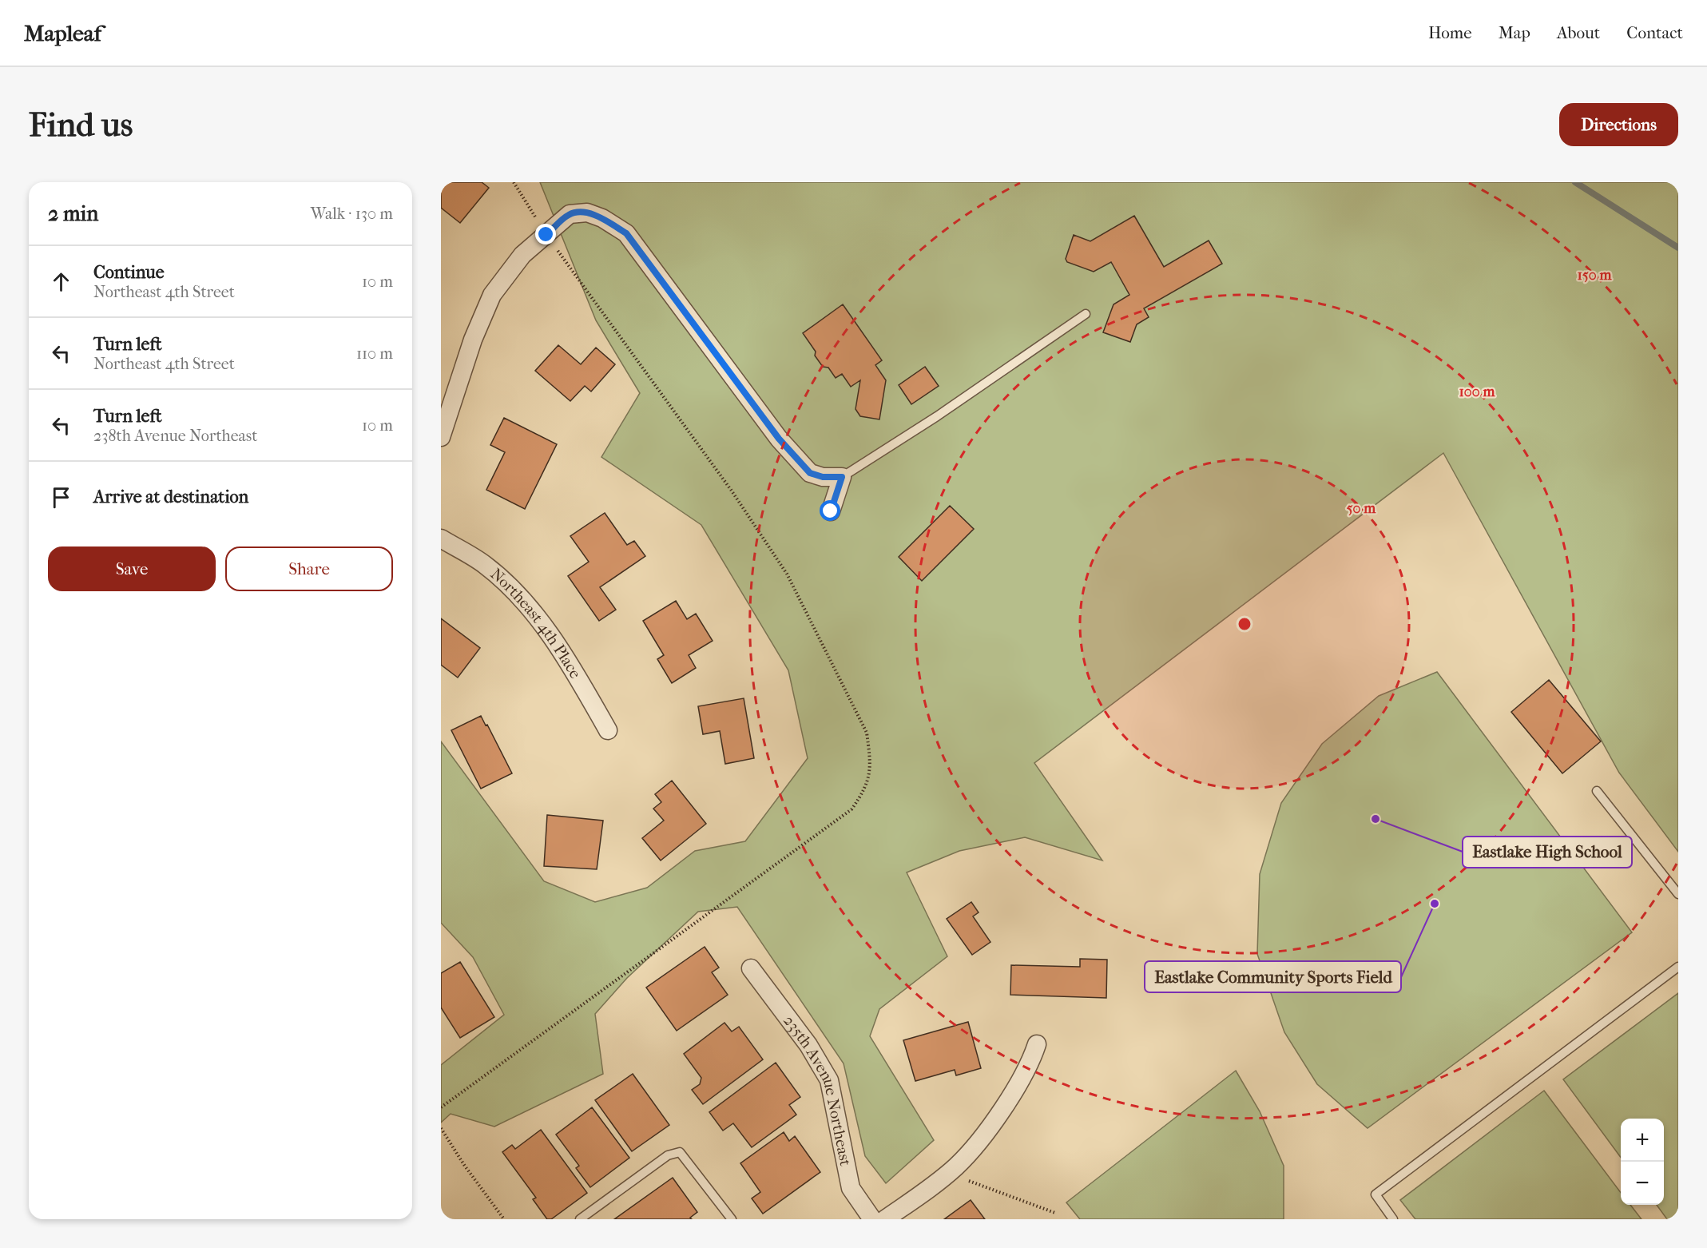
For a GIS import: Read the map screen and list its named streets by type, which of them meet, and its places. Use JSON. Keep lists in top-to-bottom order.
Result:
{
  "streets": {
    "street": ["Northeast 4th Place", "235th Avenue Northeast"]
  },
  "places": ["Eastlake High School", "Eastlake Community Sports Field"],
  "page": {
    "header": "Mapleaf",
    "nav": [
      "Home",
      "Map",
      "About",
      "Contact"
    ],
    "buttons": [
      "Directions",
      ["Save", "Share"]
    ],
    "title": "Find us",
    "heading": ["2 min", "Walk · 130 m"],
    "list": [
      ["Continue", "Northeast 4th Street", "10 m"],
      ["Turn left", "Northeast 4th Street", "110 m"],
      ["Turn left", "238th Avenue Northeast", "10 m"],
      "Arrive at destination"
    ],
    "map_buttons": ["+", "−"]
  },
  "rings": ["150 m", "100 m", "50 m"]
}
